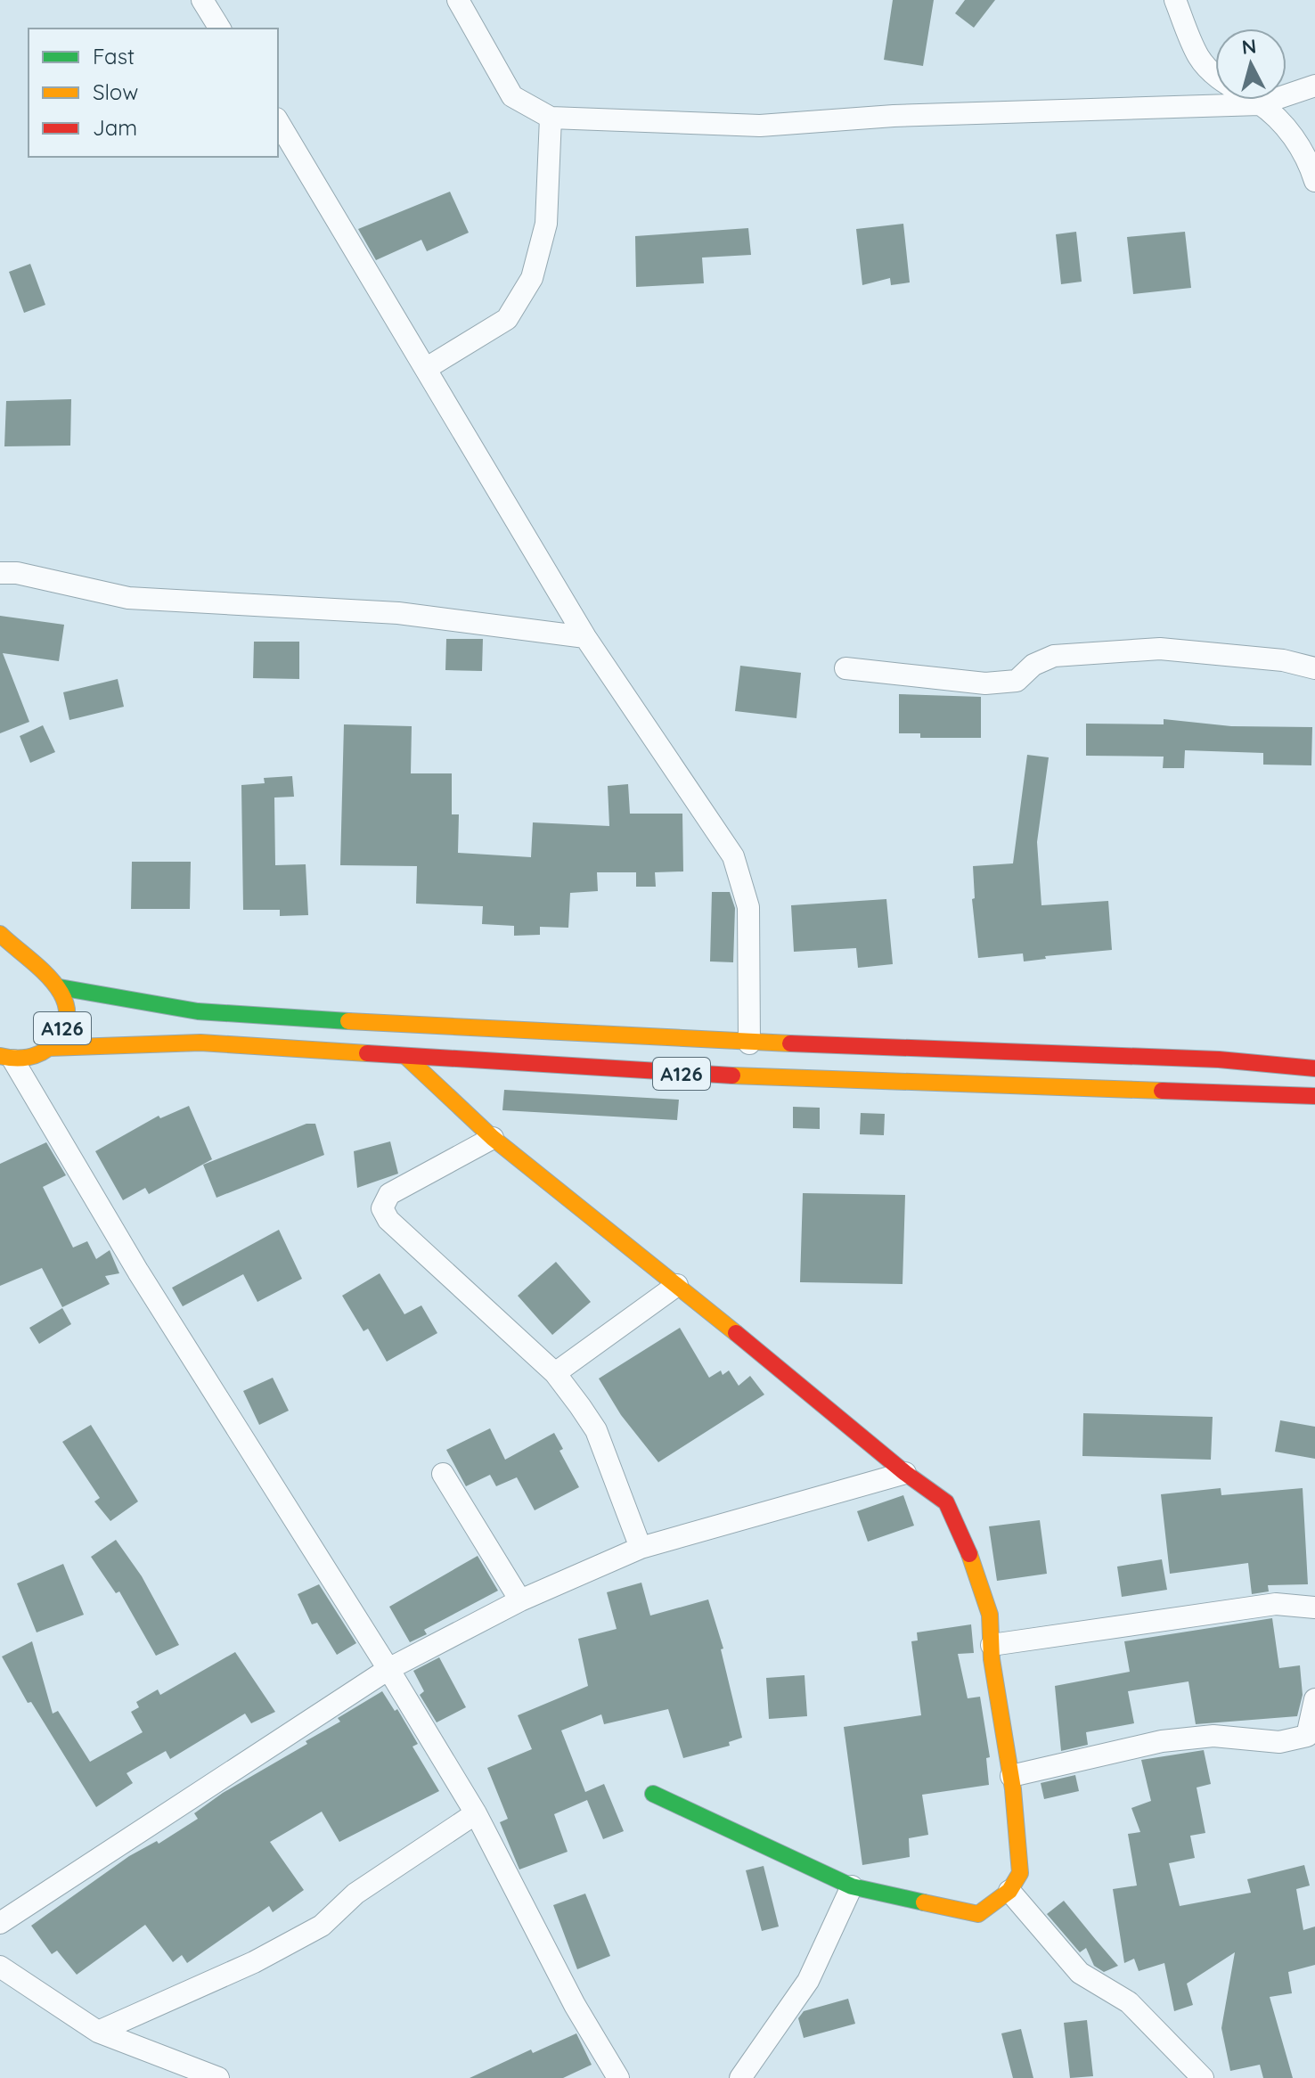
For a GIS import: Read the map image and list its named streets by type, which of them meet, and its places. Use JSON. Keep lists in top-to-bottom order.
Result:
{
  "streets": {
    "main road": ["A126"]
  },
  "legend": ["Fast", "Slow", "Jam"],
  "north": "top"
}
